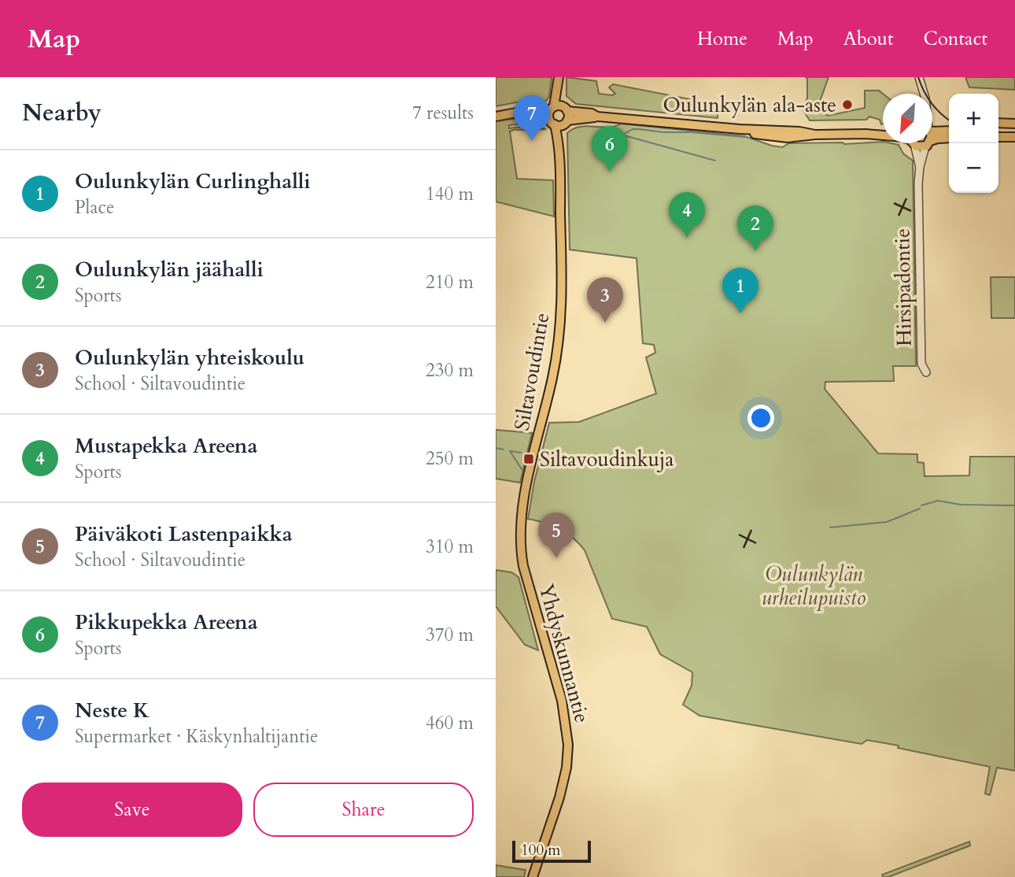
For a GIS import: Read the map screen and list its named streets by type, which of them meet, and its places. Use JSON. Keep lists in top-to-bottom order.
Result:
{
  "streets": {
    "main road": ["Siltavoudintie", "Yhdyskunnantie"],
    "street": ["Hirsipadontie"]
  },
  "crossings": [
    ["Siltavoudintie", "Yhdyskunnantie"]
  ],
  "parks": ["Oulunkylän urheilupuisto"],
  "places": {
    "other": ["Oulunkylän ala-aste"],
    "transit": ["Siltavoudinkuja"]
  },
  "scale_bar": "100 m",
  "north": "bottom left",
  "page": {
    "header": "Map",
    "nav": [
      "Home",
      "Map",
      "About",
      "Contact"
    ],
    "heading": ["Nearby", "7 results"],
    "map_buttons": ["+", "−"],
    "pins": [
      "7",
      "6",
      "4",
      "2",
      "1",
      "3",
      "5"
    ],
    "list": [
      {
        "mark": "1",
        "name": "Oulunkylän Curlinghalli",
        "note": "Place",
        "value": "140 m"
      },
      {
        "mark": "2",
        "name": "Oulunkylän jäähalli",
        "note": "Sports",
        "value": "210 m"
      },
      {
        "mark": "3",
        "name": "Oulunkylän yhteiskoulu",
        "note": "School · Siltavoudintie",
        "value": "230 m"
      },
      {
        "mark": "4",
        "name": "Mustapekka Areena",
        "note": "Sports",
        "value": "250 m"
      },
      {
        "mark": "5",
        "name": "Päiväkoti Lastenpaikka",
        "note": "School · Siltavoudintie",
        "value": "310 m"
      },
      {
        "mark": "6",
        "name": "Pikkupekka Areena",
        "note": "Sports",
        "value": "370 m"
      },
      {
        "mark": "7",
        "name": "Neste K",
        "note": "Supermarket · Käskynhaltijantie",
        "value": "460 m"
      }
    ],
    "buttons": ["Save", "Share"],
    "scale": "100 m"
  }
}
